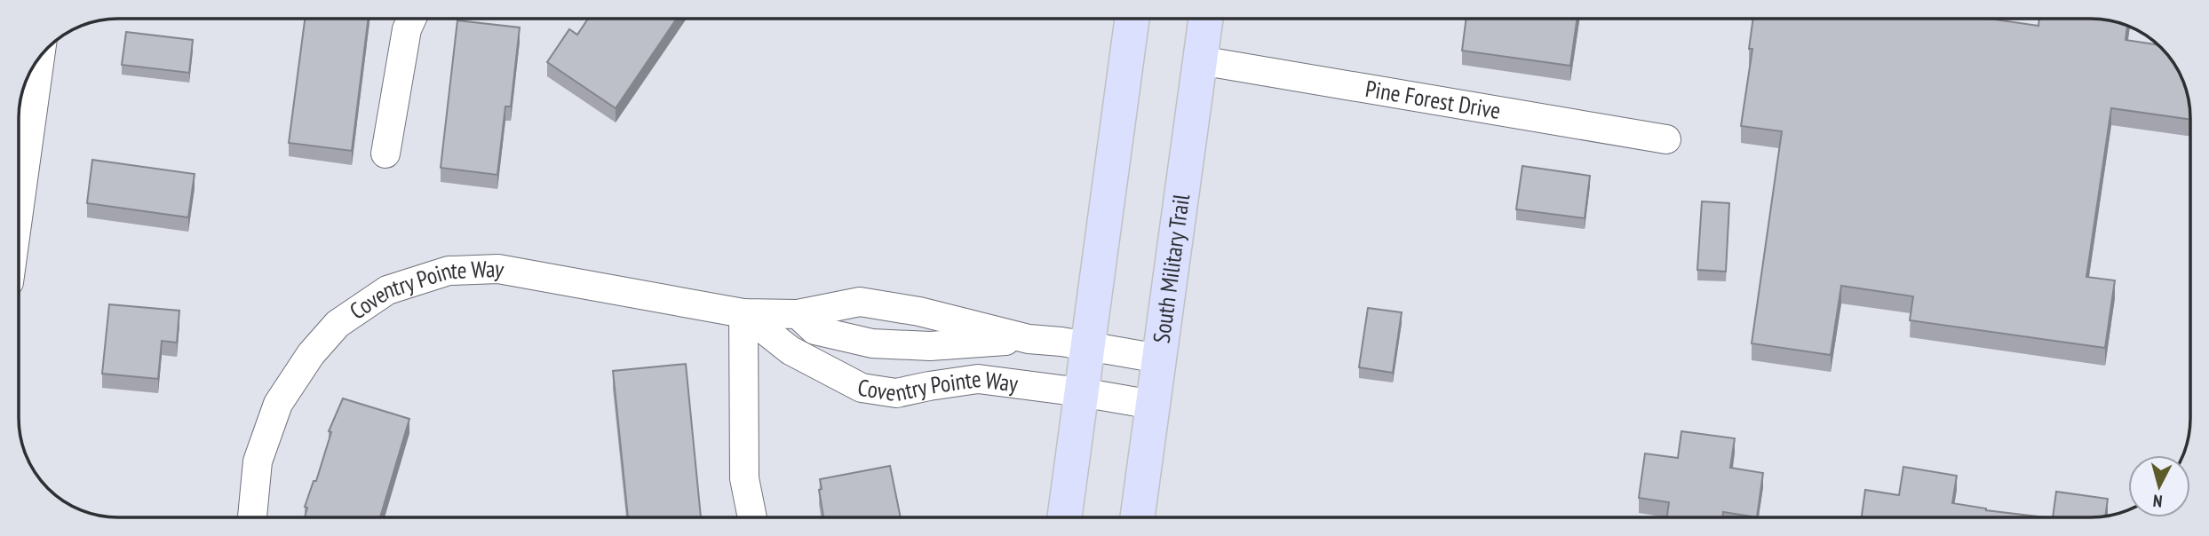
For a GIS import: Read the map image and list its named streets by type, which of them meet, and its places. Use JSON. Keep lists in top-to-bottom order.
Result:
{
  "streets": {
    "main road": ["South Military Trail"],
    "street": ["Pine Forest Drive", "Coventry Pointe Way"]
  },
  "crossings": [
    ["Pine Forest Drive", "South Military Trail"],
    ["South Military Trail", "Coventry Pointe Way"]
  ],
  "north": "bottom"
}
